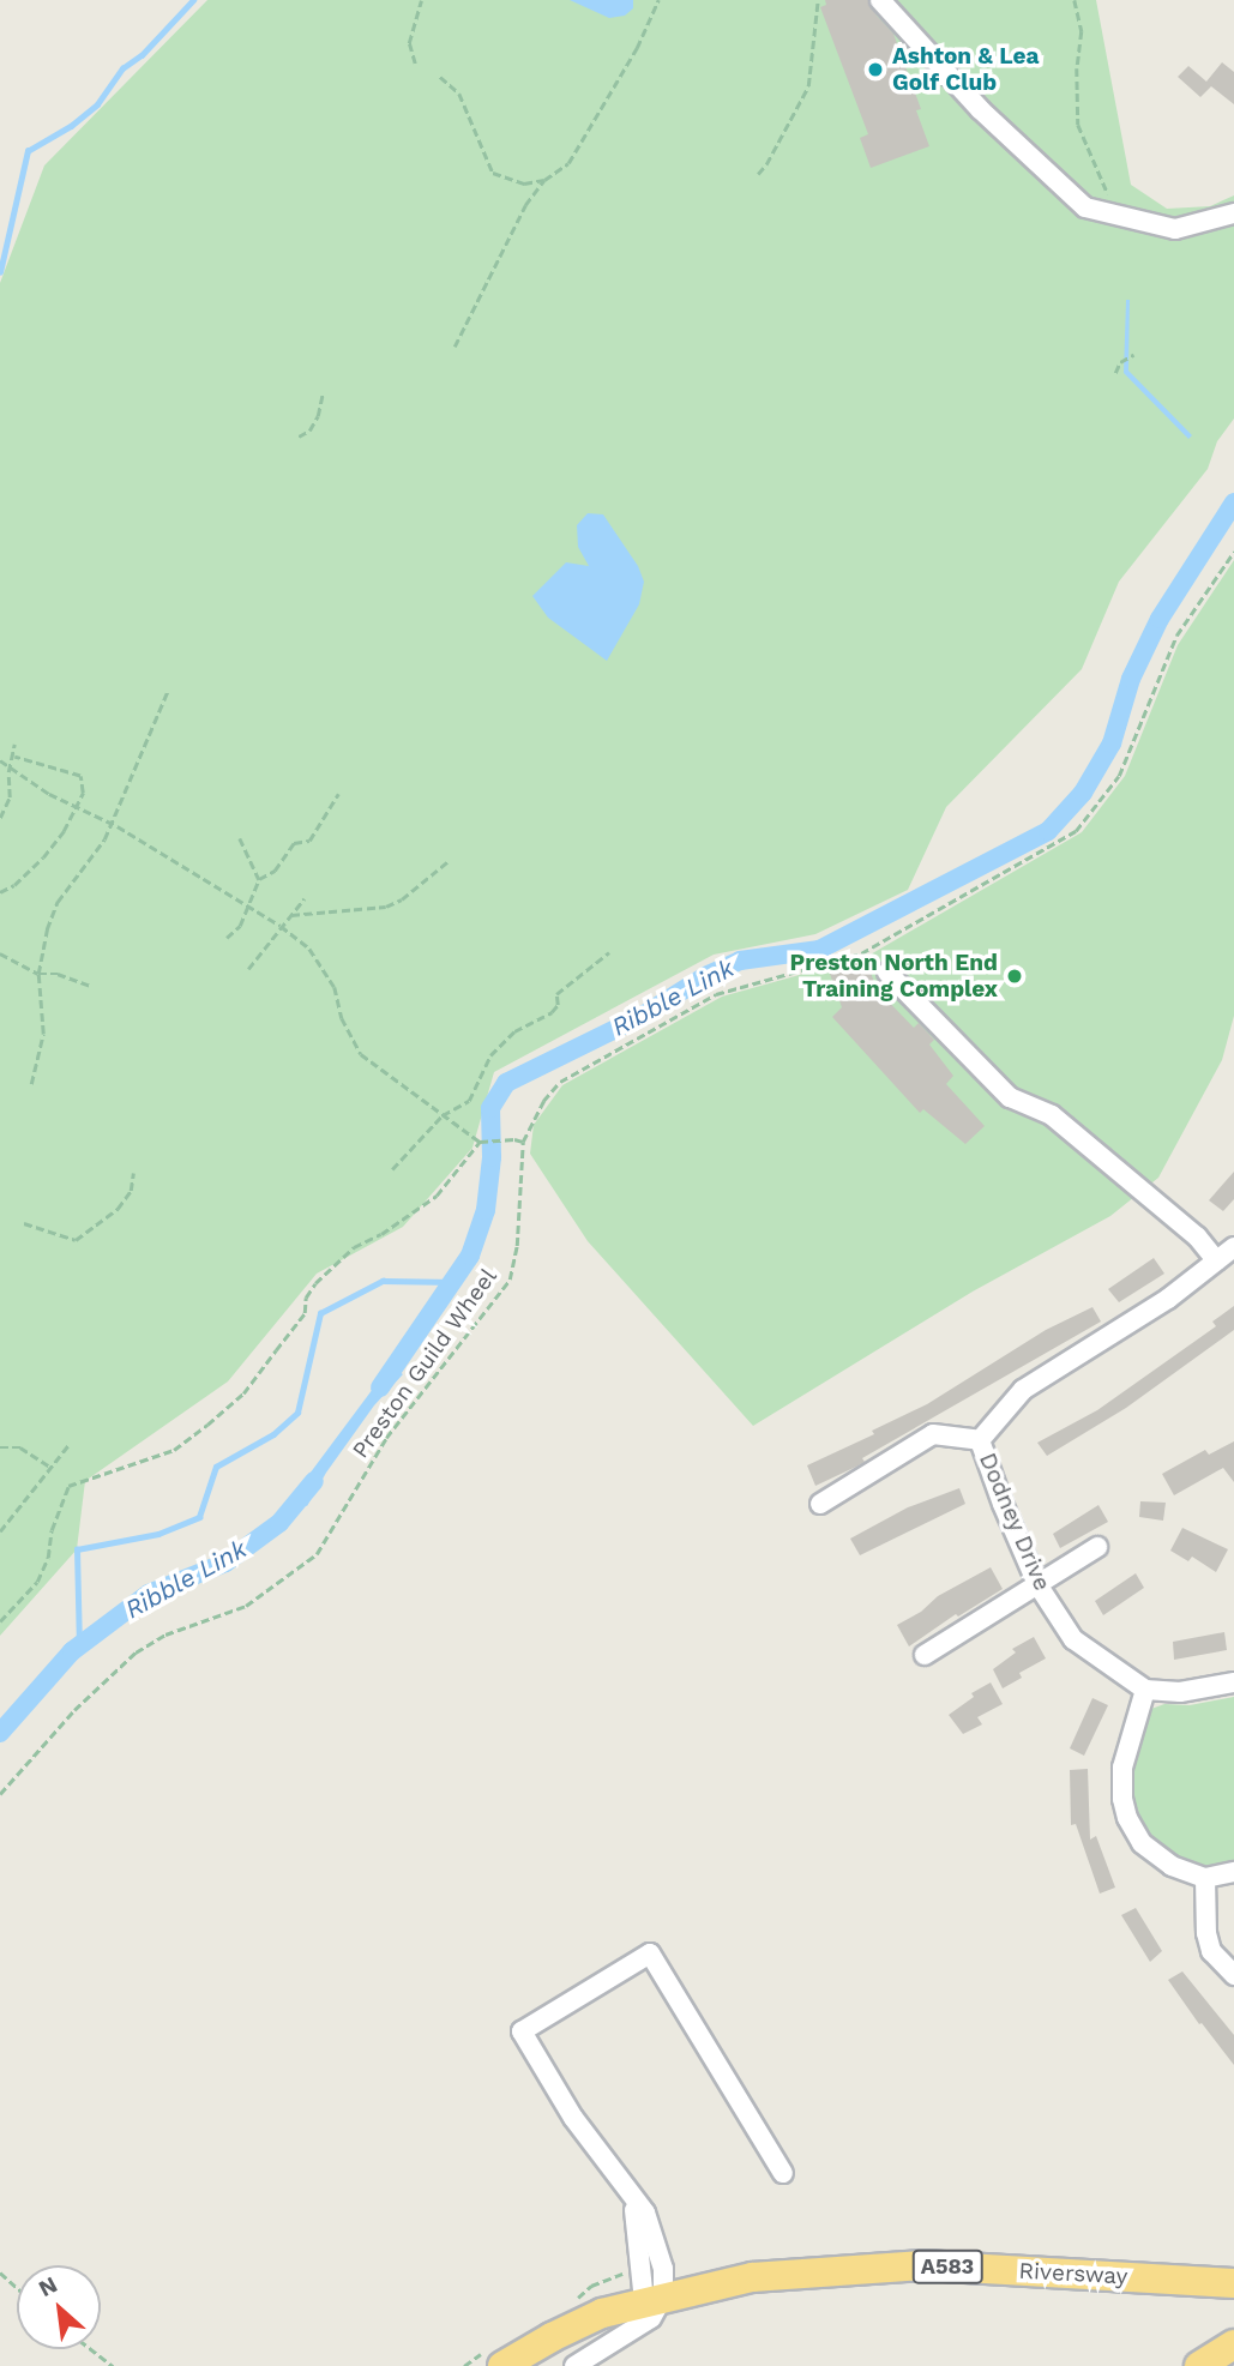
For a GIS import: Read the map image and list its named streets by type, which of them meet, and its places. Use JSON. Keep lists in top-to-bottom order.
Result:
{
  "streets": {
    "highway": ["A583", "Riversway"],
    "street": ["Dodney Drive"],
    "path": ["Preston Guild Wheel"]
  },
  "water": ["Ribble Link"],
  "places": ["Ashton & Lea Golf Club", "Preston North End Training Complex"],
  "north": "top left"
}
